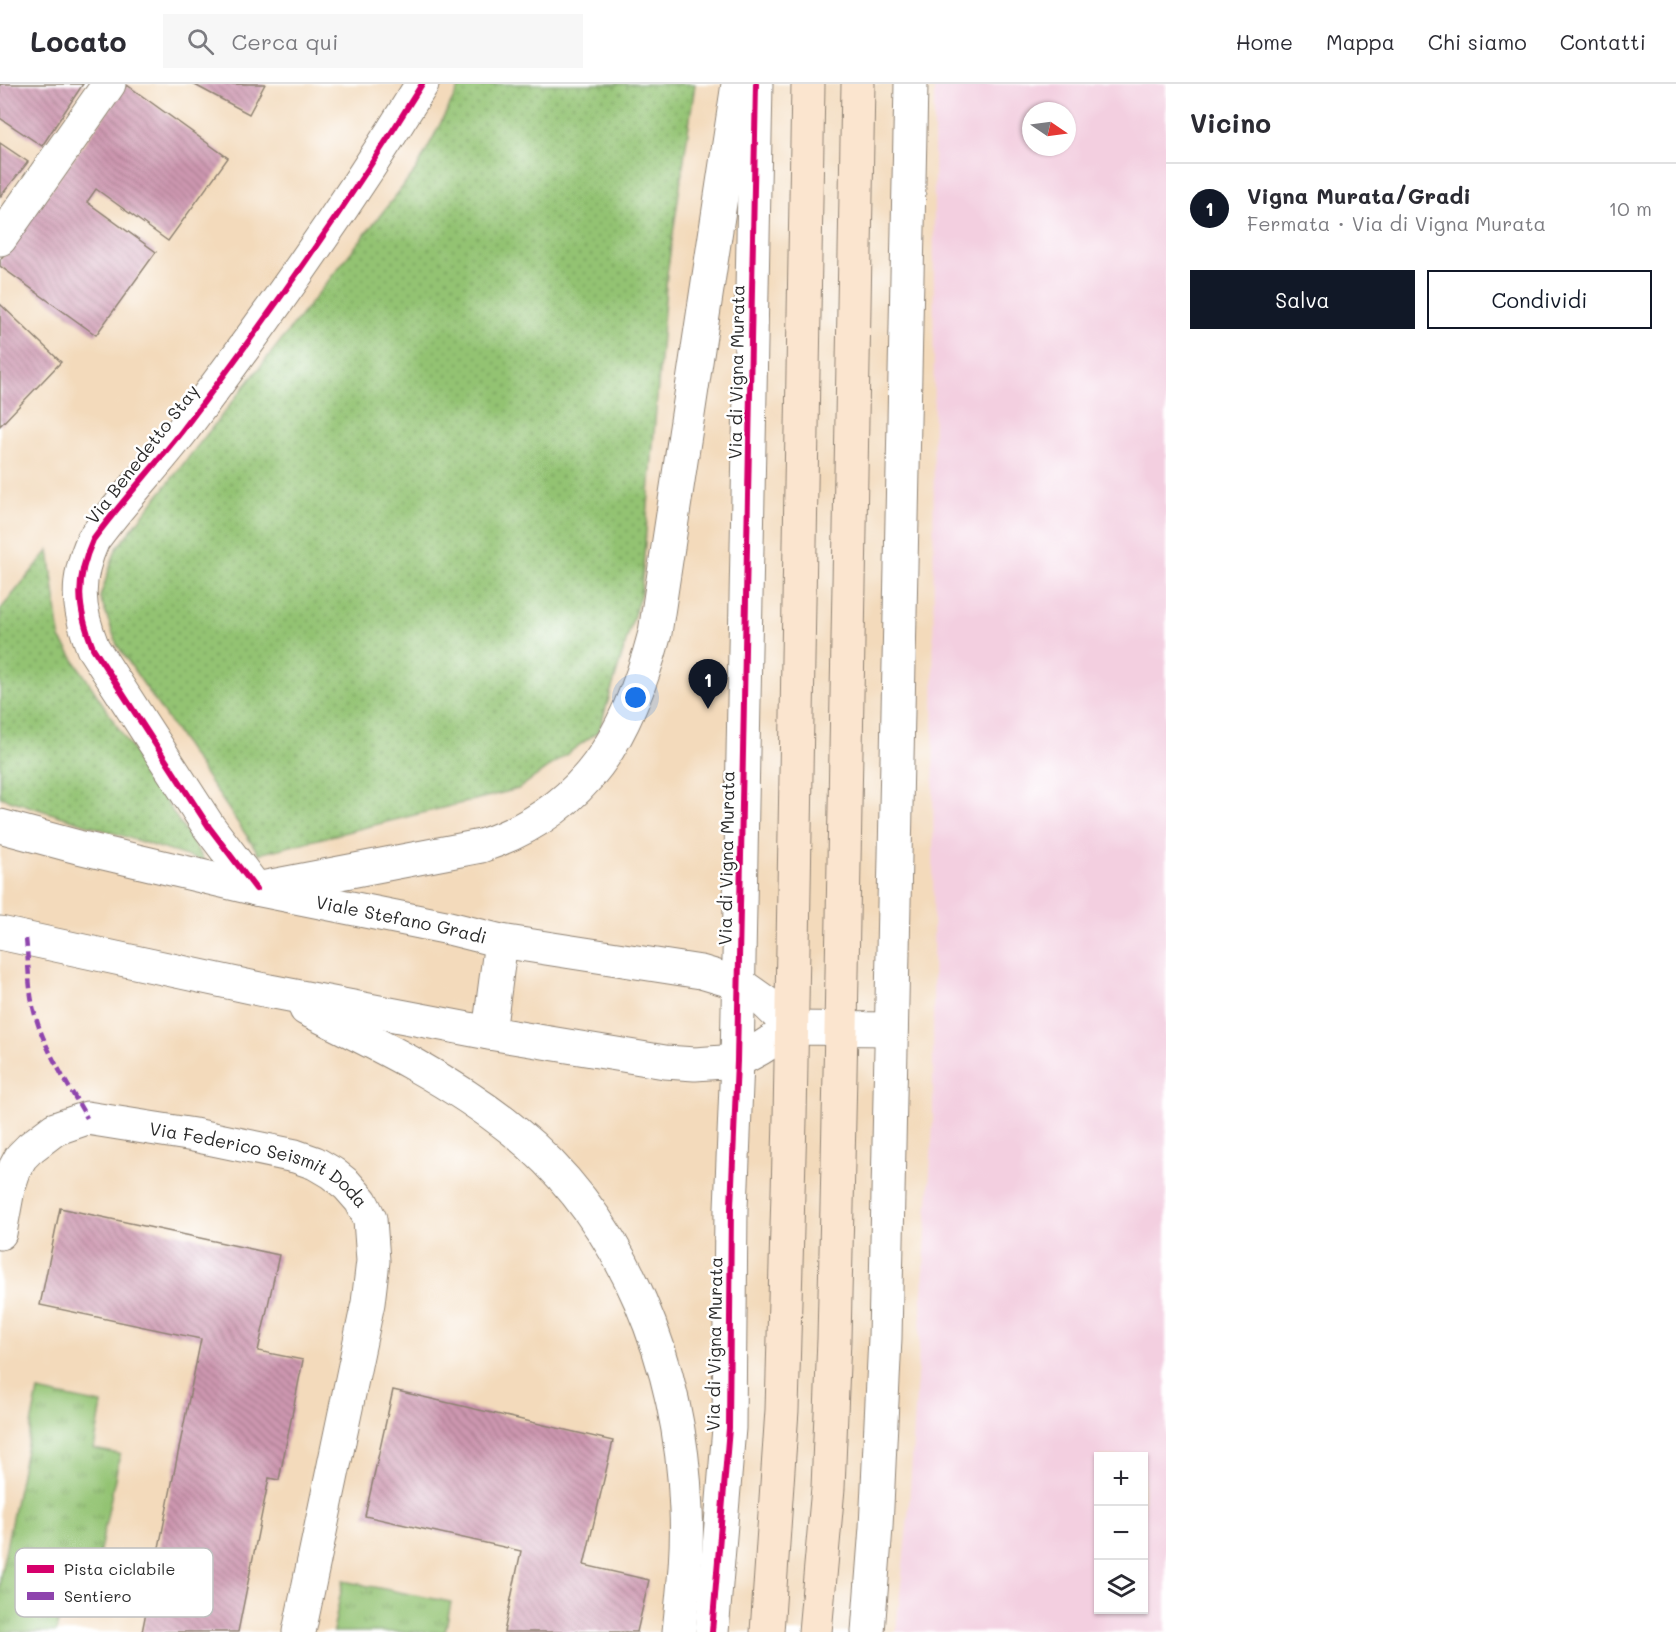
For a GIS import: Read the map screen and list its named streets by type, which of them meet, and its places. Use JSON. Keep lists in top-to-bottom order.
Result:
{
  "streets": {
    "street": [
      "Via di Vigna Murata",
      "Via Benedetto Stay",
      "Viale Stefano Gradi",
      "Via Federico Seismit Doda"
    ]
  },
  "crossings": [
    ["Via di Vigna Murata", "Viale Stefano Gradi"],
    ["Via Benedetto Stay", "Viale Stefano Gradi"]
  ],
  "legend": ["Pista ciclabile", "Sentiero"],
  "north": "right",
  "page": {
    "header": "Locato",
    "search": "Cerca qui",
    "nav": [
      "Home",
      "Mappa",
      "Chi siamo",
      "Contatti"
    ],
    "heading": "Vicino",
    "list": [
      {
        "mark": "1",
        "name": "Vigna Murata/Gradi",
        "note": "Fermata · Via di Vigna Murata",
        "value": "10 m"
      }
    ],
    "buttons": ["Salva", "Condividi"],
    "pins": "1",
    "map_buttons": ["+", "−"]
  }
}
